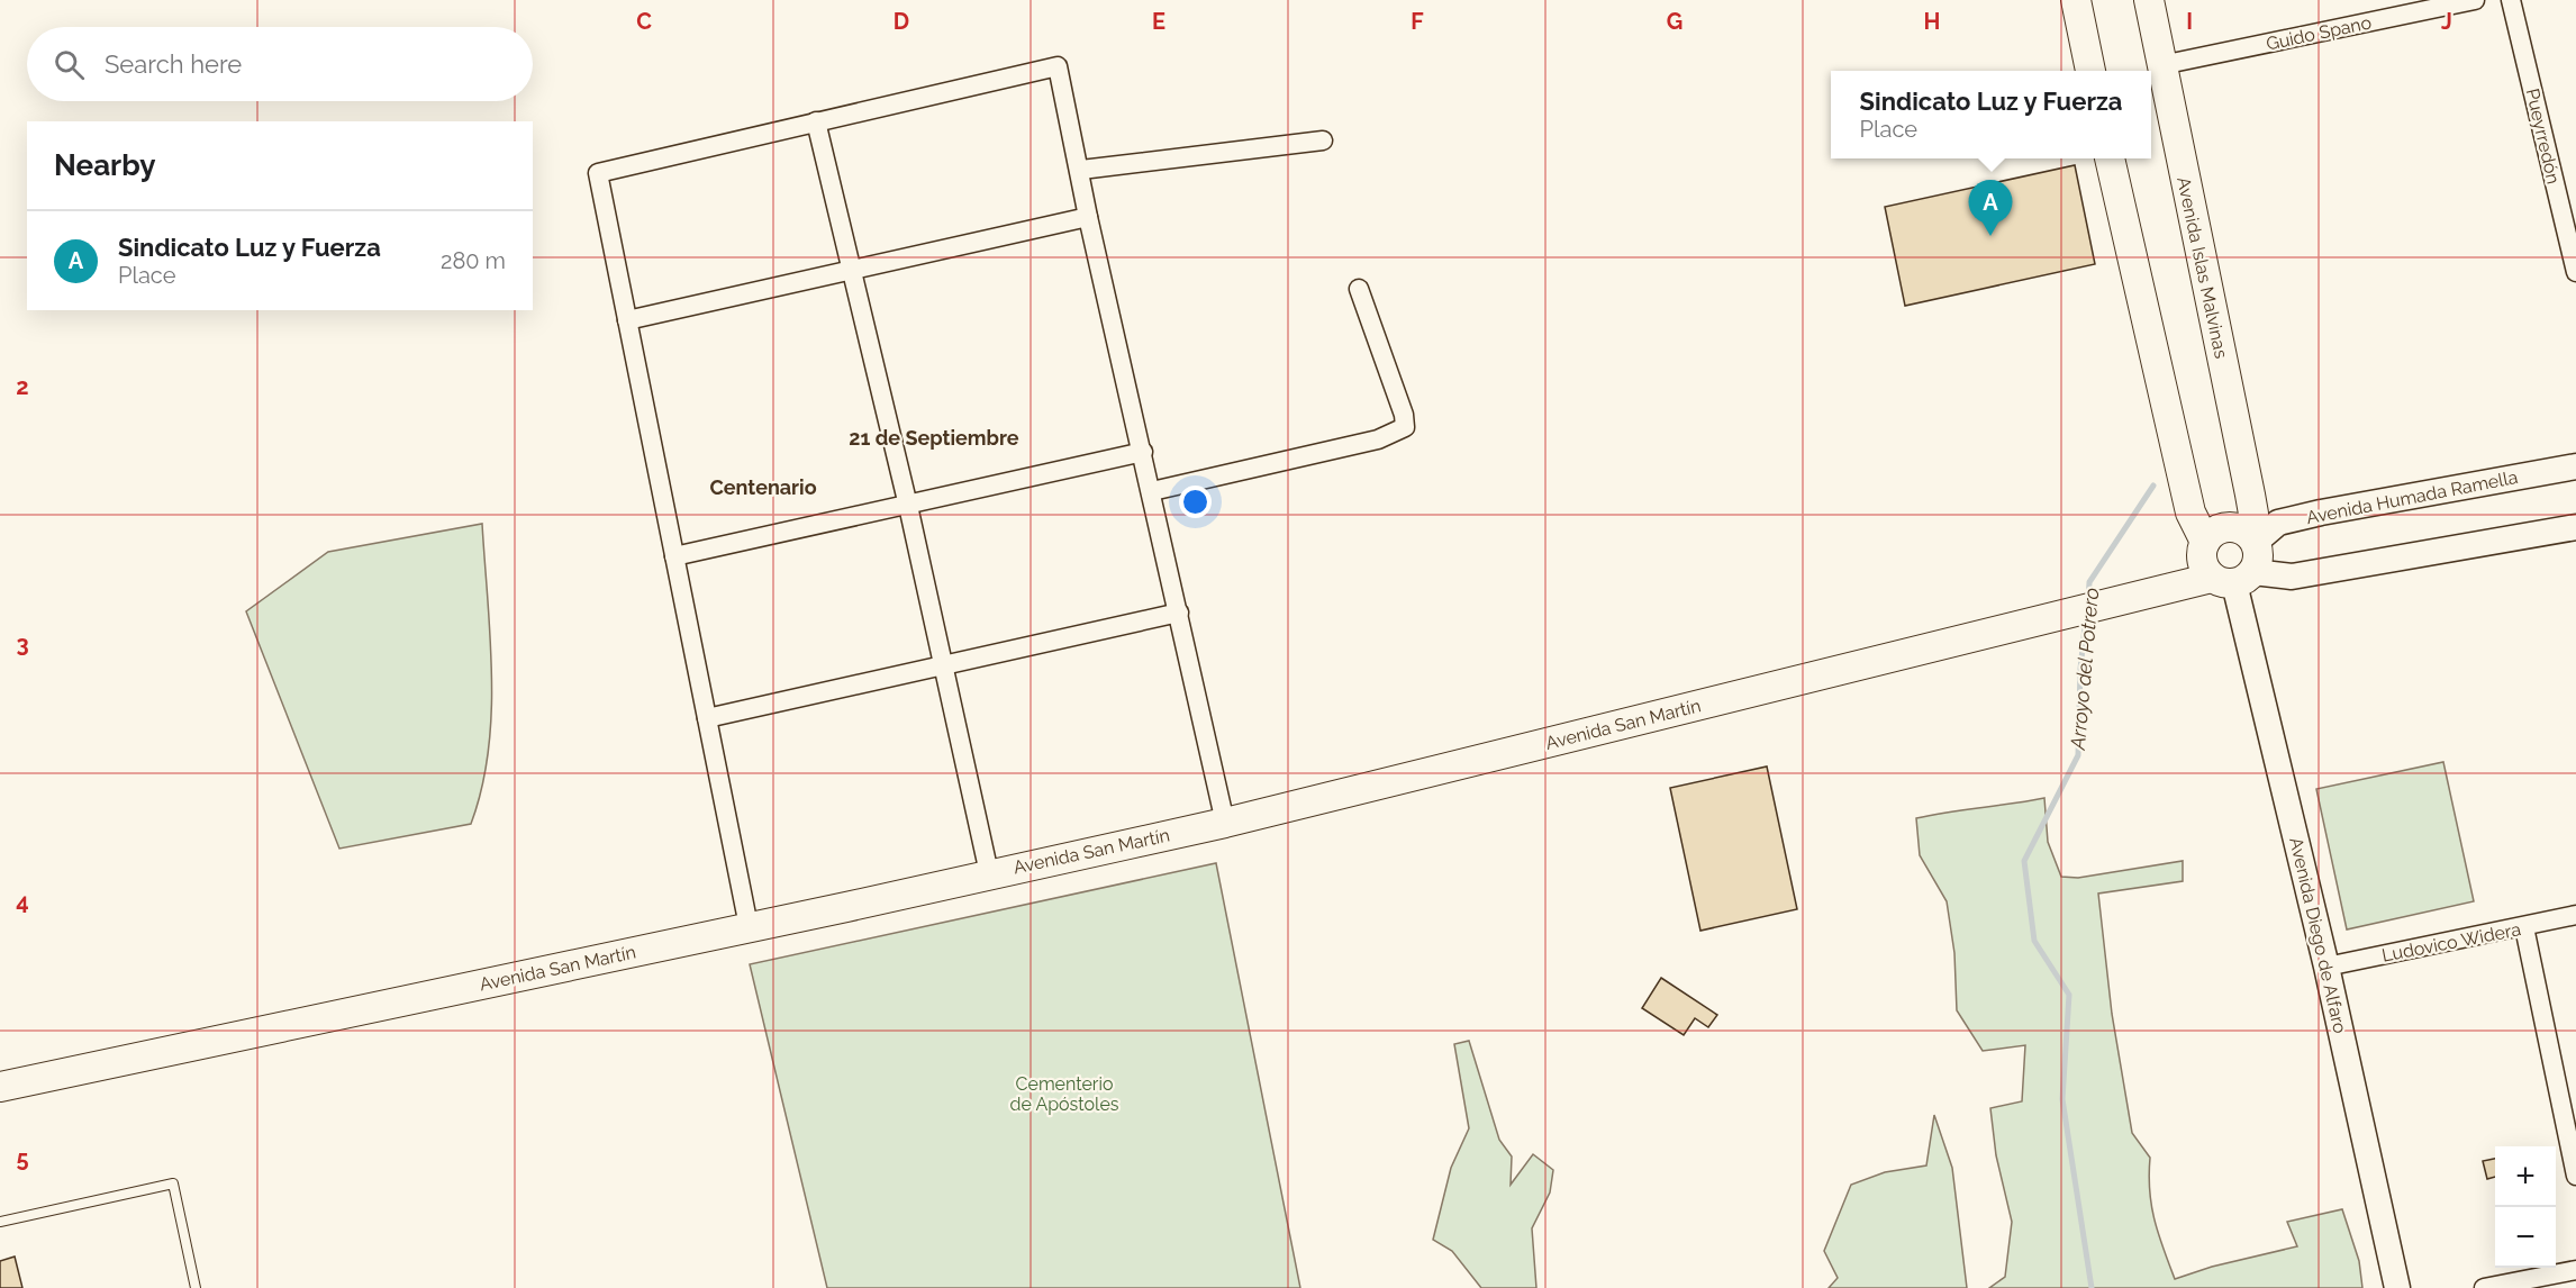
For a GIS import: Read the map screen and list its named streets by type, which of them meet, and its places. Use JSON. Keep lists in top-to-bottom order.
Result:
{
  "streets": {
    "main road": ["Avenida Islas Malvinas", "Avenida San Martín"],
    "street": [
      "Guido Spano",
      "Pueyrredón",
      "Avenida Humada Ramella",
      "Avenida Diego de Alfaro",
      "Ludovico Widera"
    ]
  },
  "crossings": [
    ["Guido Spano", "Avenida Islas Malvinas"],
    ["Avenida Islas Malvinas", "Avenida Humada Ramella"],
    ["Avenida Islas Malvinas", "Avenida San Martín"],
    ["Avenida Islas Malvinas", "Avenida Diego de Alfaro"],
    ["Avenida Humada Ramella", "Avenida San Martín"],
    ["Avenida San Martín", "Avenida Diego de Alfaro"],
    ["Avenida Diego de Alfaro", "Ludovico Widera"]
  ],
  "districts": ["21 de Septiembre", "Centenario"],
  "water": ["Arroyo del Potrero"],
  "parks": ["Cementerio de Apóstoles"],
  "page": {
    "search": "Search here",
    "popup": ["Sindicato Luz y Fuerza", "Place"],
    "heading": "Nearby",
    "pins": "A",
    "list": [
      {
        "mark": "A",
        "name": "Sindicato Luz y Fuerza",
        "note": "Place",
        "value": "280 m"
      }
    ],
    "map_buttons": ["+", "−"]
  },
  "grid": {
    "columns": [
      "C",
      "D",
      "E",
      "F",
      "G",
      "H",
      "I",
      "J"
    ],
    "rows": [
      "2",
      "3",
      "4",
      "5"
    ]
  }
}
